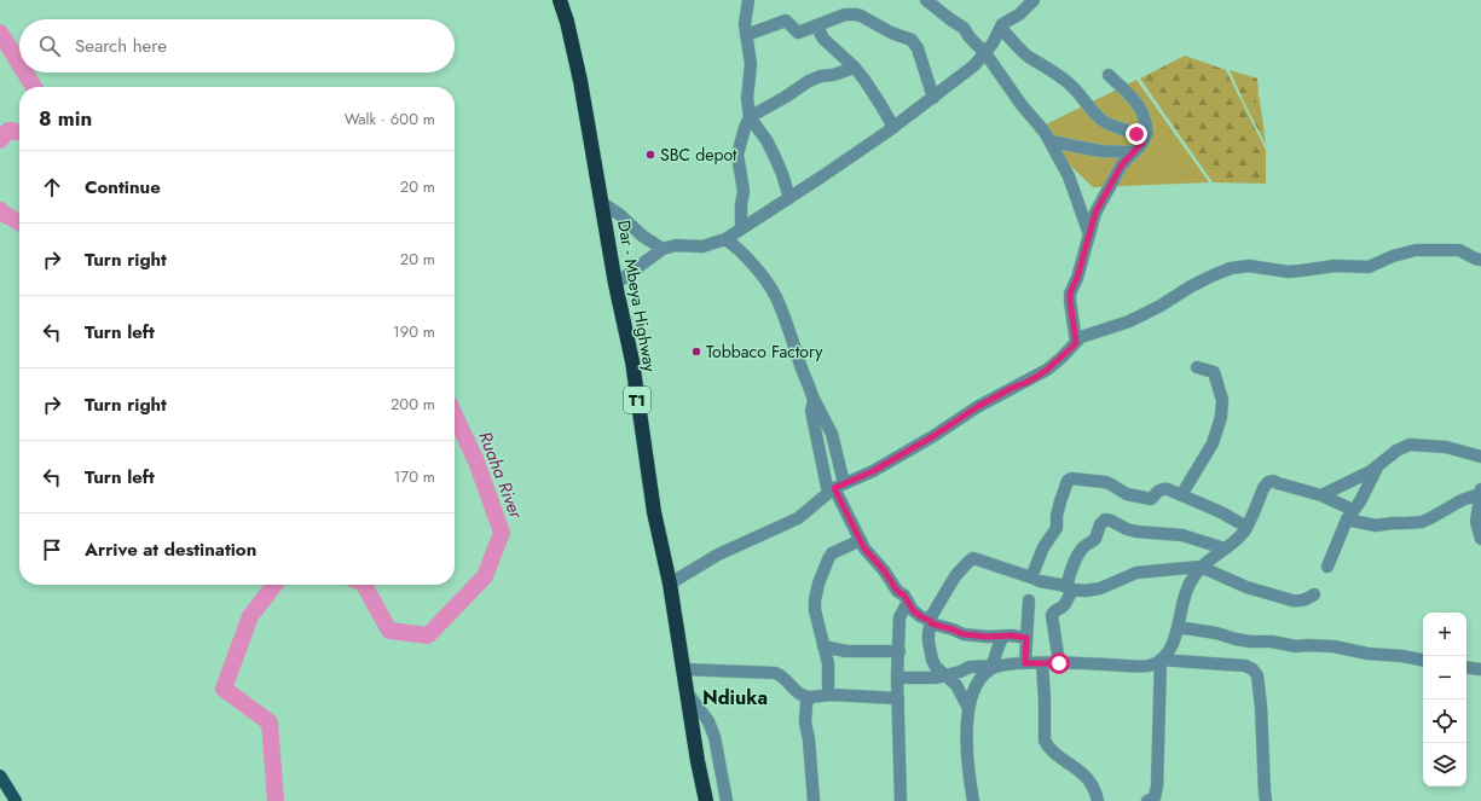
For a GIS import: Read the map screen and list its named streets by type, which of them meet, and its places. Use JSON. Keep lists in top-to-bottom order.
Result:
{
  "streets": {
    "highway": ["Dar - Mbeya Highway", "T1"]
  },
  "districts": ["Ndiuka"],
  "water": ["Ruaha River"],
  "places": ["SBC depot", "Tobbaco Factory"],
  "page": {
    "search": "Search here",
    "heading": ["8 min", "Walk · 600 m"],
    "list": [
      ["Continue", "20 m"],
      ["Turn right", "20 m"],
      ["Turn left", "190 m"],
      ["Turn right", "200 m"],
      ["Turn left", "170 m"],
      "Arrive at destination"
    ],
    "map_buttons": ["+", "−"]
  }
}
